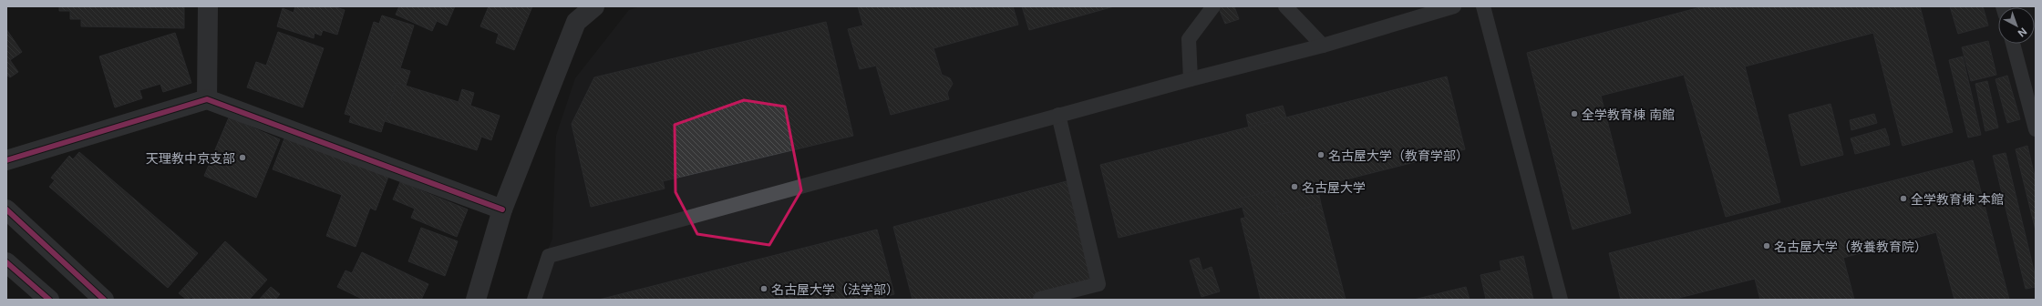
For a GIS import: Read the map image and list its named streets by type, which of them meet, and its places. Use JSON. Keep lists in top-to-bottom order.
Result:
{
  "places": [
    "全学教育棟 南館",
    "名古屋大学（教育学部）",
    "天理教中京支部",
    "名古屋大学",
    "全学教育棟 本館",
    "名古屋大学（教養教育院）",
    "名古屋大学（法学部）"
  ],
  "north": "bottom right"
}
